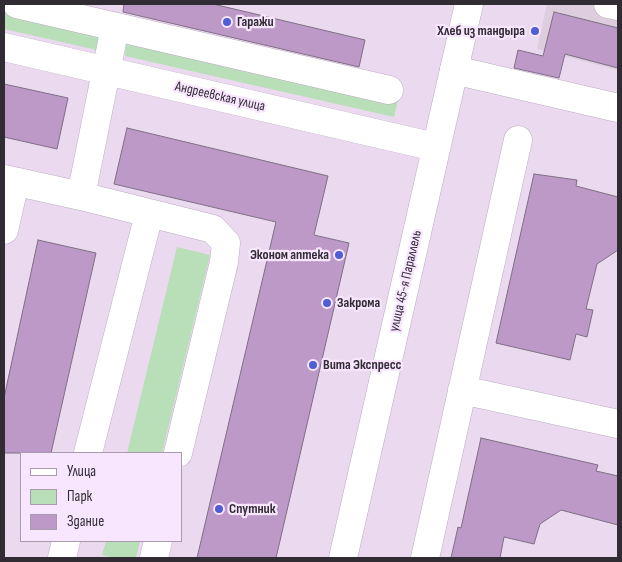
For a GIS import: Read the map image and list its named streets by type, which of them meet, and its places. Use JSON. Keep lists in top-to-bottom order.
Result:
{
  "streets": {
    "street": ["Андреевская улица", "улица 45-я Параллель"]
  },
  "crossings": [
    ["Андреевская улица", "улица 45-я Параллель"]
  ],
  "places": [
    "Гаражи",
    "Хлеб из тандыра",
    "Эконом аптека",
    "Закрома",
    "Вита Экспресс",
    "Спутник"
  ],
  "legend": ["Улица", "Парк", "Здание"]
}
